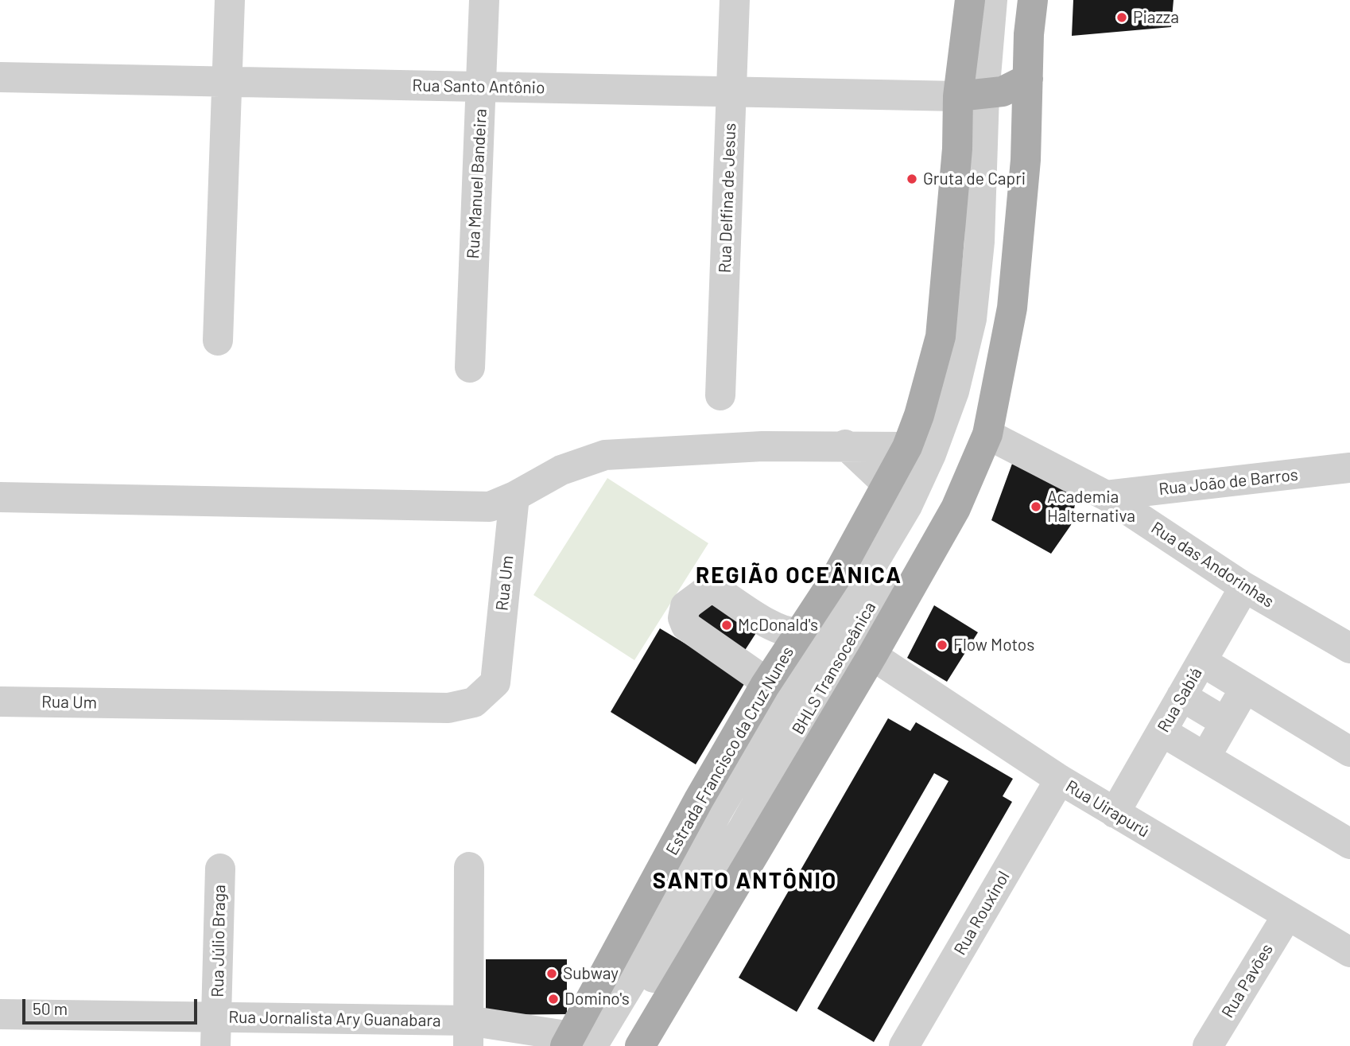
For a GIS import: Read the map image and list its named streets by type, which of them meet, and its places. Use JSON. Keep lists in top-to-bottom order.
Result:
{
  "streets": {
    "main road": ["Estrada Francisco da Cruz Nunes"],
    "street": [
      "Rua Santo Antônio",
      "Rua Manuel Bandeira",
      "Rua Delfina de Jesus",
      "Rua João de Barros",
      "Rua das Andorinhas",
      "Rua Um",
      "BHLS Transoceânica",
      "Rua Sabiá",
      "Rua Uirapurú",
      "Rua Rouxinol",
      "Rua Júlio Braga",
      "Rua Pavões",
      "Rua Jornalista Ary Guanabara"
    ]
  },
  "crossings": [
    ["Rua Santo Antônio", "Rua Manuel Bandeira"],
    ["Rua Santo Antônio", "Rua Delfina de Jesus"],
    ["Rua Santo Antônio", "BHLS Transoceânica"],
    ["Rua Santo Antônio", "Estrada Francisco da Cruz Nunes"],
    ["Rua João de Barros", "Rua das Andorinhas"],
    ["Rua das Andorinhas", "Rua Sabiá"],
    ["Rua das Andorinhas", "Estrada Francisco da Cruz Nunes"],
    ["BHLS Transoceânica", "Estrada Francisco da Cruz Nunes"],
    ["BHLS Transoceânica", "Rua Jornalista Ary Guanabara"],
    ["Rua Sabiá", "Rua Uirapurú"],
    ["Estrada Francisco da Cruz Nunes", "Rua Uirapurú"],
    ["Estrada Francisco da Cruz Nunes", "Rua Jornalista Ary Guanabara"],
    ["Rua Uirapurú", "Rua Rouxinol"],
    ["Rua Uirapurú", "Rua Pavões"],
    ["Rua Júlio Braga", "Rua Jornalista Ary Guanabara"]
  ],
  "districts": ["REGIÃO OCEÂNICA", "SANTO ANTÔNIO"],
  "places": [
    "Piazza",
    "Gruta de Capri",
    "Academia Halternativa",
    "McDonald's",
    "Flow Motos",
    "Subway",
    "Domino's"
  ],
  "scale_bar": "50 m"
}
